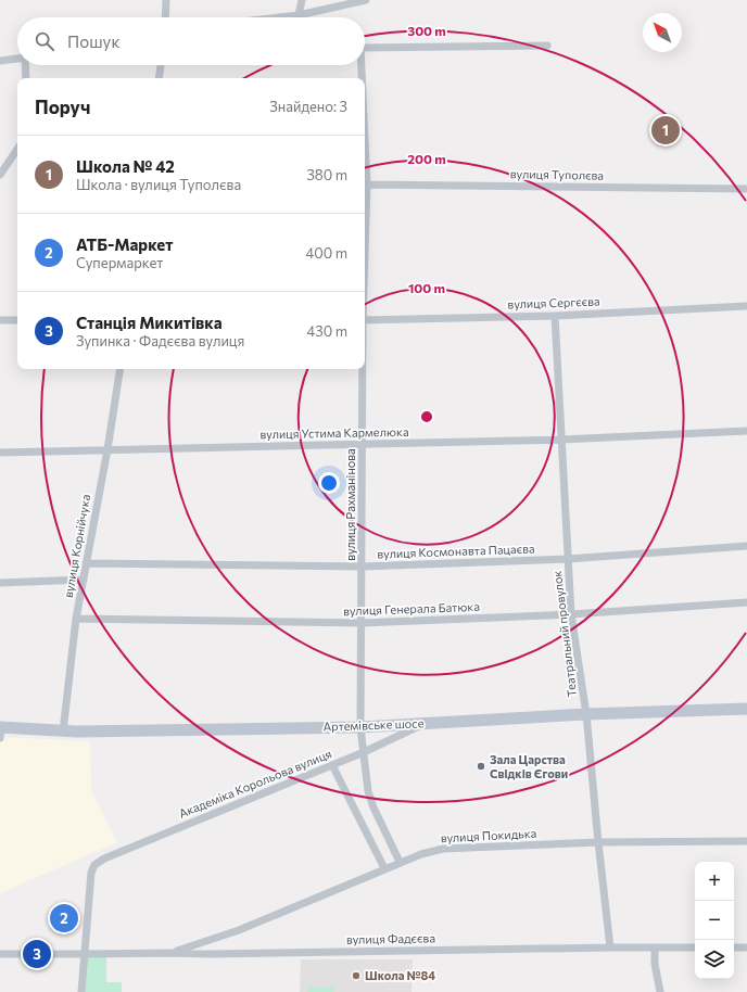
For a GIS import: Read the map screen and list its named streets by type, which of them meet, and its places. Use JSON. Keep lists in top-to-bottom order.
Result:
{
  "streets": {
    "main road": ["Артемівське шосе"],
    "street": [
      "вулиця Туполєва",
      "вулиця Сергєєва",
      "вулиця Устима Кармелюка",
      "вулиця Рахманінова",
      "вулиця Корнійчука",
      "вулиця Космонавта Пацаєва",
      "вулиця Генерала Батюка",
      "Театральний провулок",
      "Академіка Корольова вулиця",
      "вулиця Покидька",
      "вулиця Фадєєва"
    ]
  },
  "crossings": [
    ["вулиця Туполєва", "вулиця Рахманінова"],
    ["вулиця Сергєєва", "Театральний провулок"],
    ["вулиця Устима Кармелюка", "вулиця Рахманінова"],
    ["вулиця Устима Кармелюка", "вулиця Корнійчука"],
    ["вулиця Устима Кармелюка", "Театральний провулок"],
    ["вулиця Рахманінова", "вулиця Космонавта Пацаєва"],
    ["вулиця Рахманінова", "вулиця Генерала Батюка"],
    ["вулиця Рахманінова", "Артемівське шосе"],
    ["вулиця Рахманінова", "Академіка Корольова вулиця"],
    ["вулиця Рахманінова", "вулиця Покидька"],
    ["вулиця Корнійчука", "вулиця Космонавта Пацаєва"],
    ["вулиця Корнійчука", "вулиця Генерала Батюка"],
    ["вулиця Корнійчука", "Артемівське шосе"],
    ["вулиця Космонавта Пацаєва", "Театральний провулок"],
    ["вулиця Генерала Батюка", "Театральний провулок"],
    ["Театральний провулок", "Артемівське шосе"],
    ["Театральний провулок", "вулиця Покидька"],
    ["Театральний провулок", "вулиця Фадєєва"],
    ["Артемівське шосе", "Академіка Корольова вулиця"],
    ["Академіка Корольова вулиця", "вулиця Фадєєва"],
    ["вулиця Покидька", "вулиця Фадєєва"]
  ],
  "places": ["Зала Царства Свідків Єгови", "Школа №84"],
  "north": "top left",
  "page": {
    "search": "Пошук",
    "heading": ["Поруч", "Знайдено: 3"],
    "pins": ["1", "2", "3"],
    "list": [
      {
        "mark": "1",
        "name": "Школа № 42",
        "note": "Школа · вулиця Туполєва",
        "value": "380 m"
      },
      {
        "mark": "2",
        "name": "АТБ-Маркет",
        "note": "Супермаркет",
        "value": "400 m"
      },
      {
        "mark": "3",
        "name": "Станція Микитівка",
        "note": "Зупинка · Фадєєва вулиця",
        "value": "430 m"
      }
    ],
    "map_buttons": ["+", "−"]
  },
  "rings": ["300 m", "200 m", "100 m"]
}
